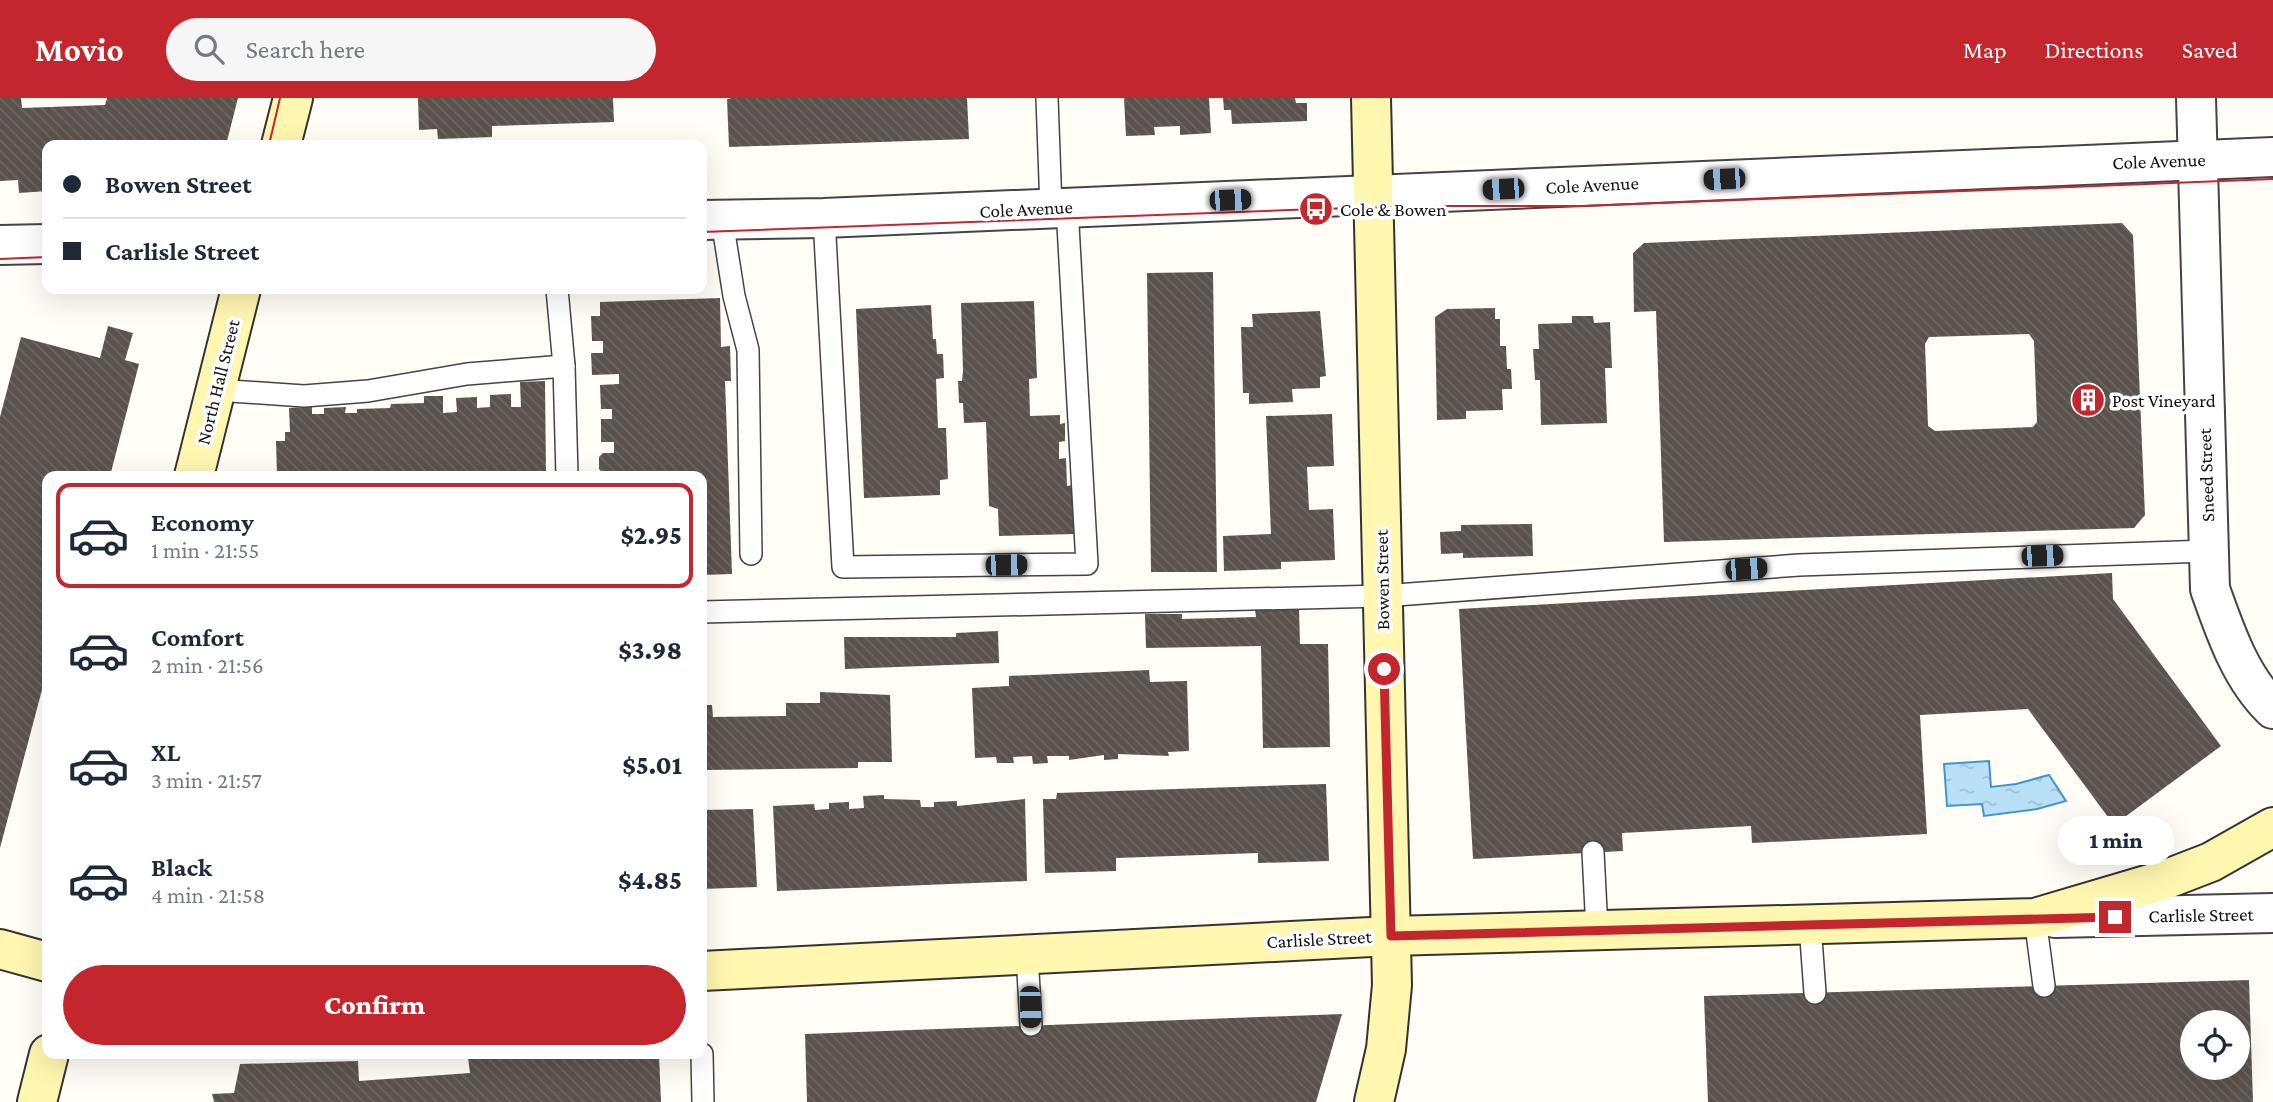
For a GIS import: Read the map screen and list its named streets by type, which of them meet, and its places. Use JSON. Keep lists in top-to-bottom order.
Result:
{
  "streets": {
    "street": [
      "Cole Avenue",
      "North Hall Street",
      "Sneed Street",
      "Bowen Street",
      "Carlisle Street"
    ]
  },
  "crossings": [
    ["Cole Avenue", "Sneed Street"],
    ["Cole Avenue", "Bowen Street"],
    ["Bowen Street", "Carlisle Street"]
  ],
  "places": {
    "bus stop": ["Cole & Bowen"],
    "building": ["Post Vineyard"]
  },
  "page": {
    "header": "Movio",
    "search": "Search here",
    "nav": ["Map", "Directions", "Saved"],
    "banner": ["Bowen Street", "Carlisle Street"],
    "list": [
      {
        "name": "Economy",
        "note": "1 min · 21:55",
        "value": "$2.95"
      },
      {
        "name": "Comfort",
        "note": "2 min · 21:56",
        "value": "$3.98"
      },
      {
        "name": "XL",
        "note": "3 min · 21:57",
        "value": "$5.01"
      },
      {
        "name": "Black",
        "note": "4 min · 21:58",
        "value": "$4.85"
      }
    ],
    "bubble": "1 min",
    "buttons": "Confirm"
  }
}
